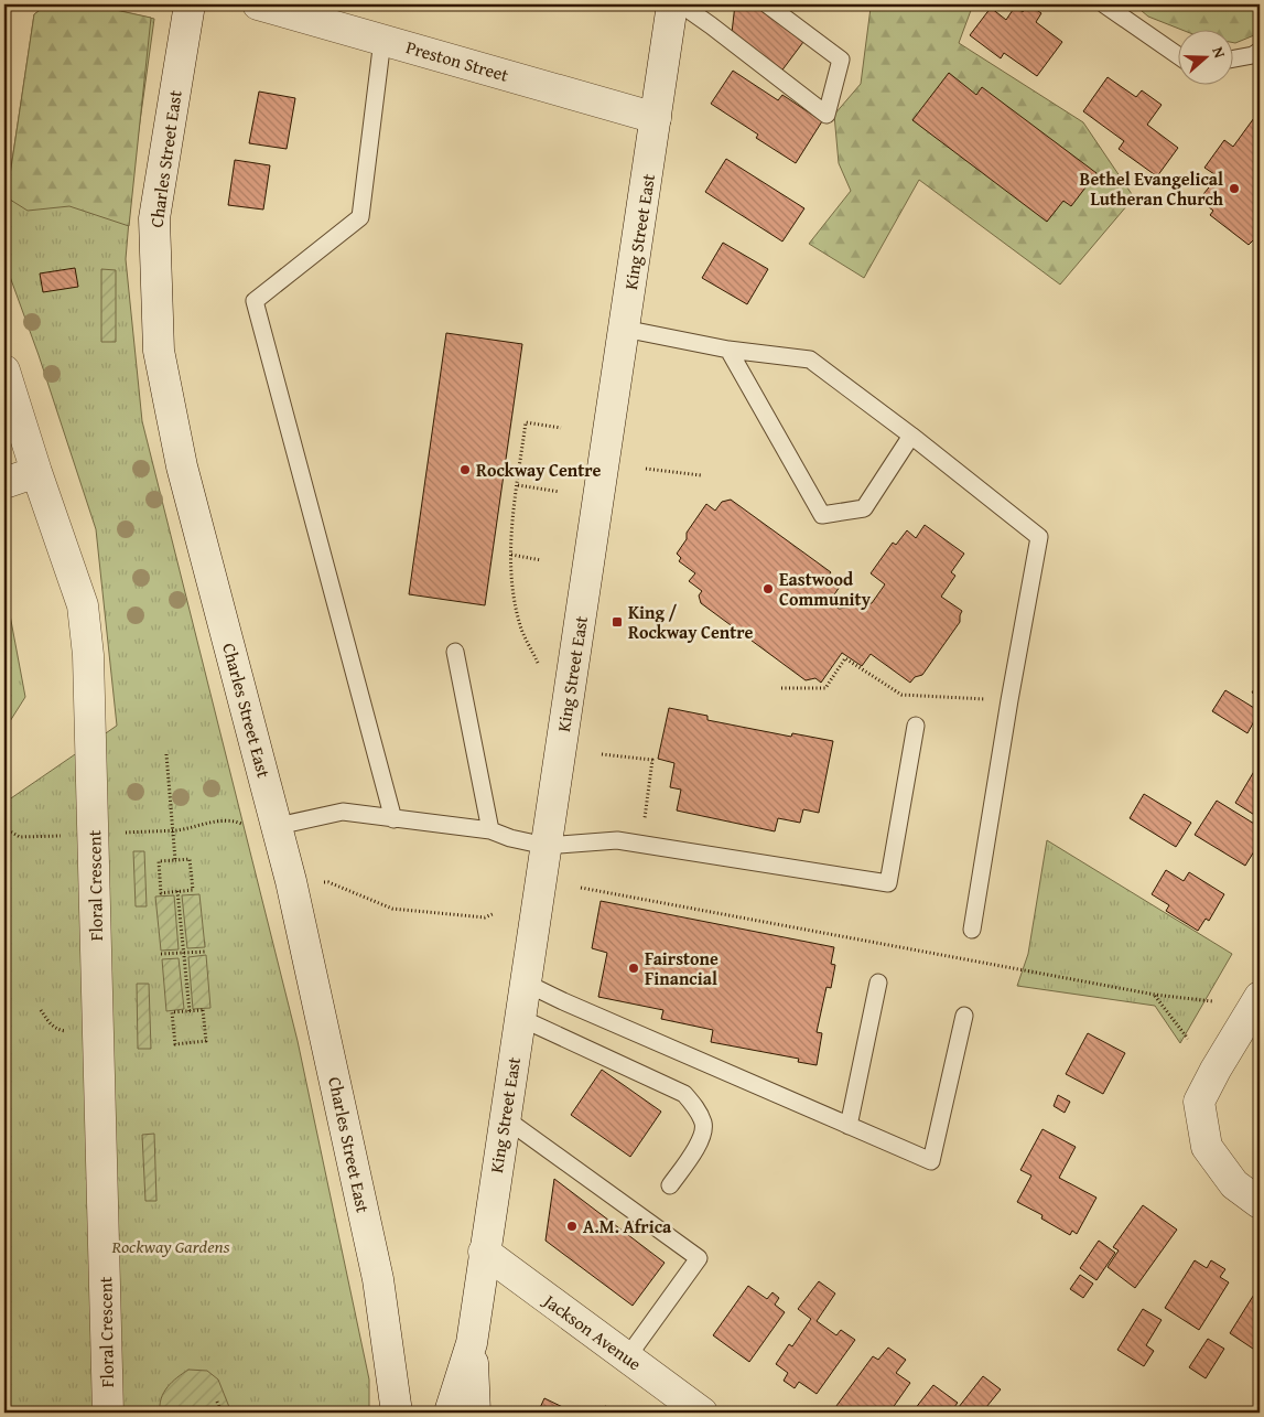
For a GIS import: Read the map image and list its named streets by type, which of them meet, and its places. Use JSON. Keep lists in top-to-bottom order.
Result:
{
  "streets": {
    "main road": [
      "Preston Street",
      "Charles Street East",
      "King Street East",
      "Floral Crescent",
      "Jackson Avenue"
    ]
  },
  "crossings": [
    ["Preston Street", "King Street East"],
    ["King Street East", "Jackson Avenue"]
  ],
  "parks": ["Rockway Gardens"],
  "places": {
    "other": [
      "Bethel Evangelical Lutheran Church",
      "Rockway Centre",
      "Eastwood Community",
      "Fairstone Financial",
      "A.M. Africa"
    ],
    "transit": ["King / Rockway Centre"]
  },
  "north": "right"
}
